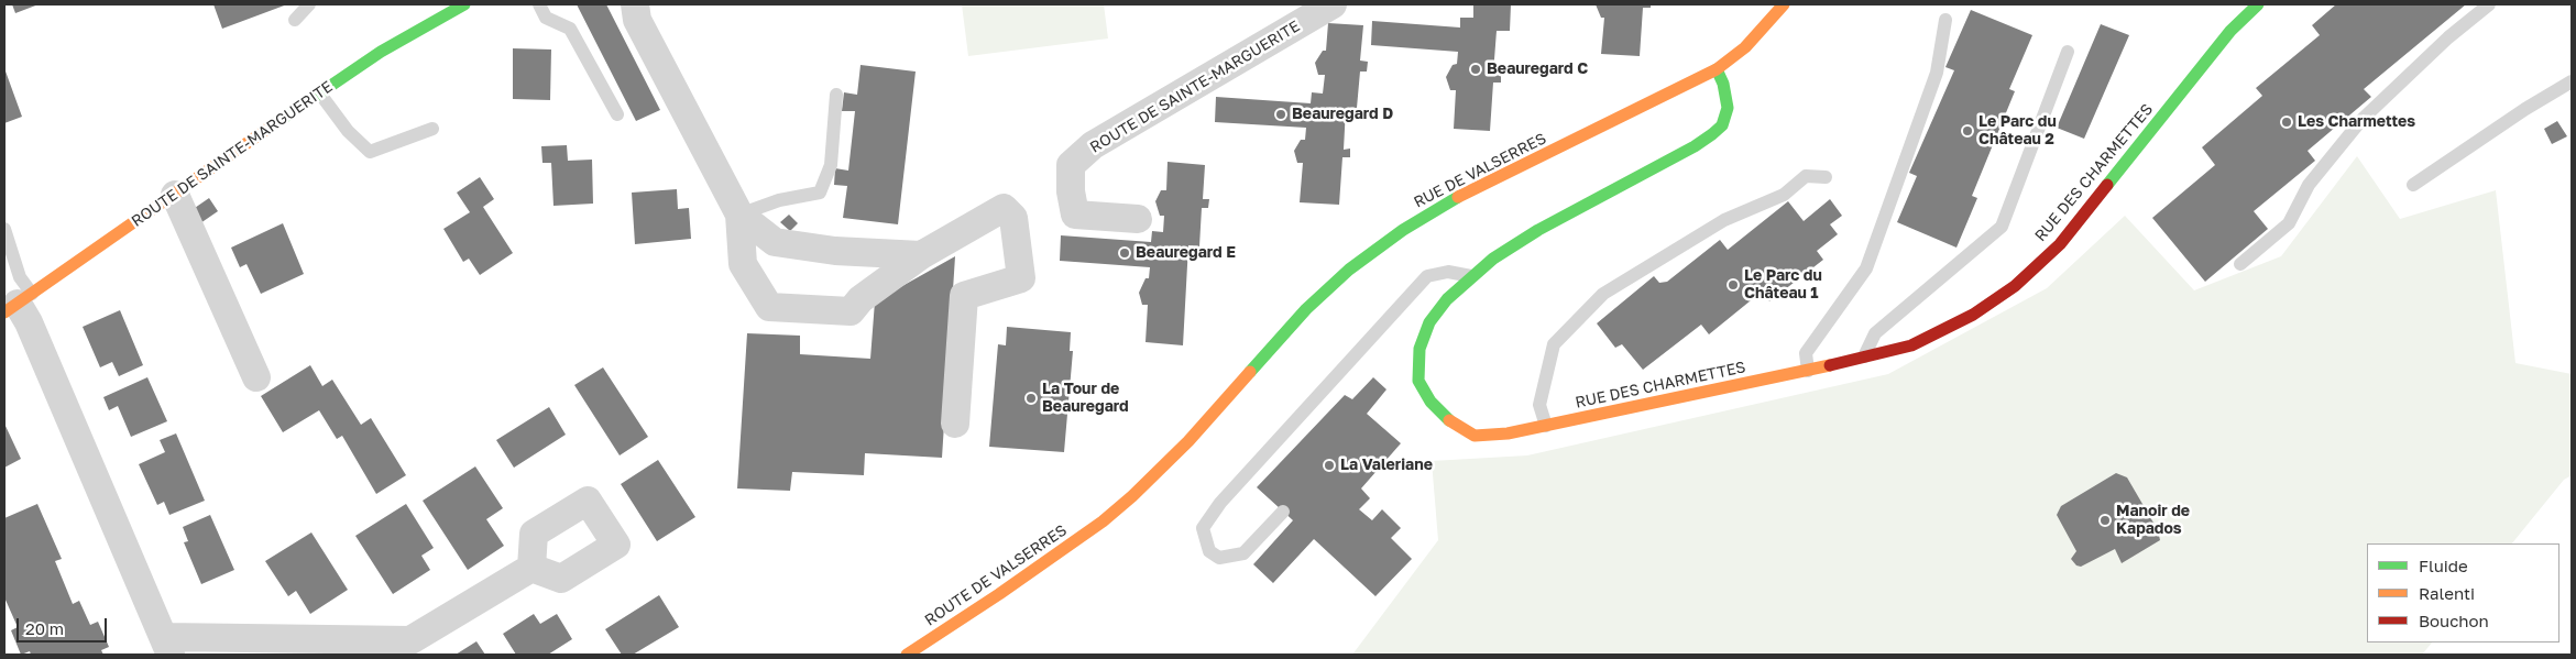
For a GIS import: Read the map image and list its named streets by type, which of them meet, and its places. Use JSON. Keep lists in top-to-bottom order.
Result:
{
  "streets": {
    "street": [
      "ROUTE DE SAINTE-MARGUERITE",
      "RUE DE VALSERRES",
      "RUE DES CHARMETTES",
      "ROUTE DE VALSERRES"
    ]
  },
  "crossings": [
    ["RUE DE VALSERRES", "RUE DES CHARMETTES"],
    ["RUE DE VALSERRES", "ROUTE DE VALSERRES"]
  ],
  "places": [
    "Beauregard C",
    "Beauregard D",
    "Les Charmettes",
    "Le Parc du Château 2",
    "Beauregard E",
    "Le Parc du Château 1",
    "La Tour de Beauregard",
    "La Valeriane",
    "Manoir de Kapados"
  ],
  "legend": ["Fluide", "Ralenti", "Bouchon"],
  "scale_bar": "20 m"
}
